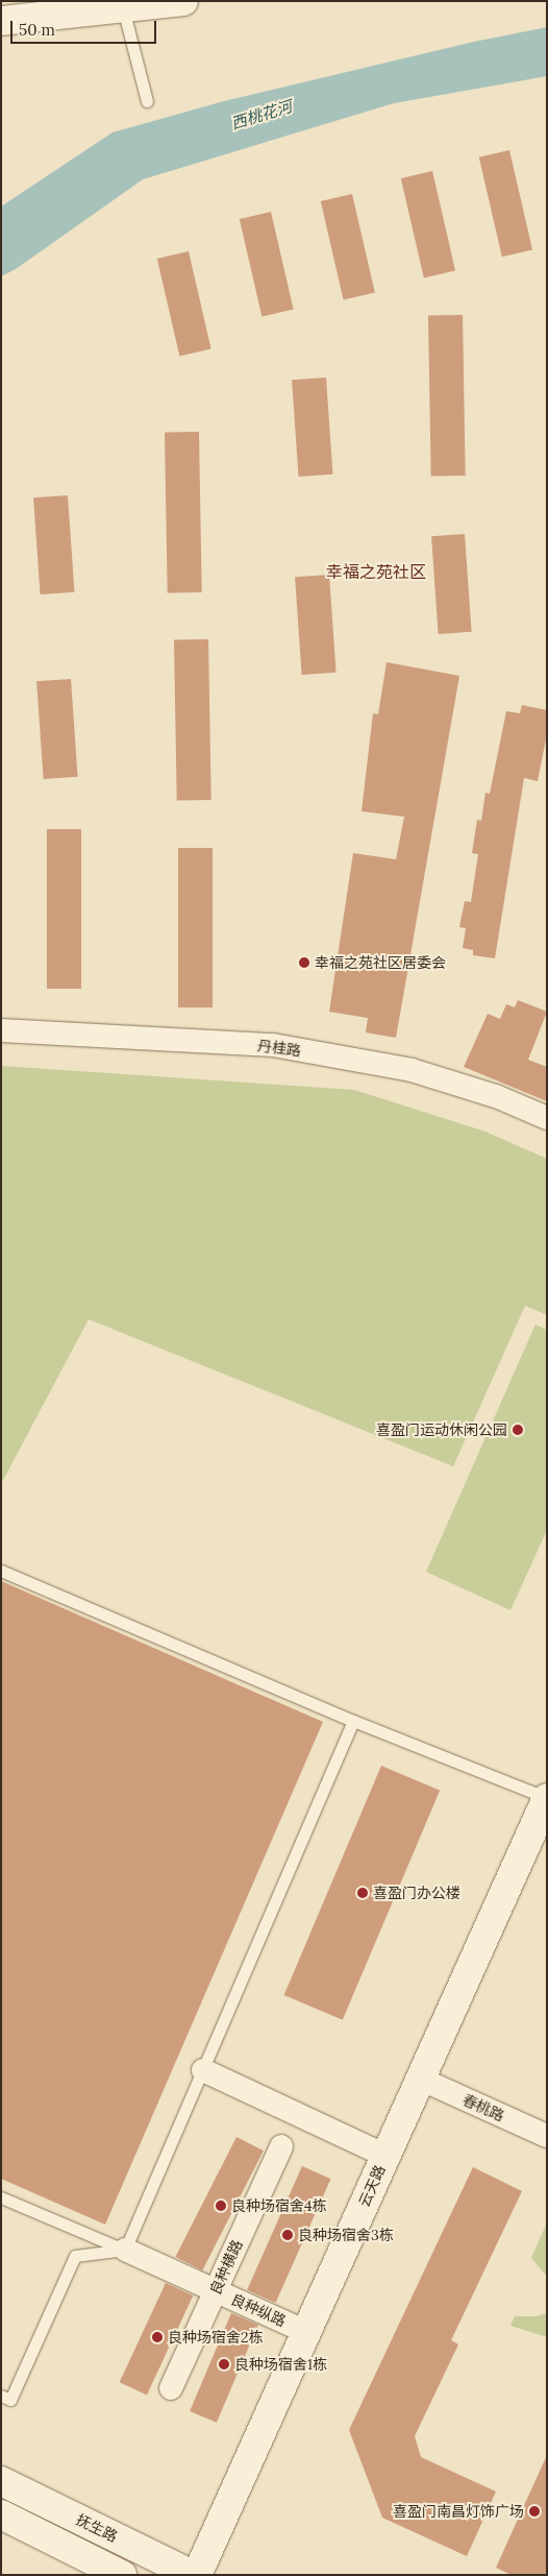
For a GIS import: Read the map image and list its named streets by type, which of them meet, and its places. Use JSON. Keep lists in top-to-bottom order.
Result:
{
  "streets": {
    "street": [
      "丹桂路",
      "春桃路",
      "云天路",
      "良种横路",
      "良种纵路",
      "抚生路"
    ]
  },
  "crossings": [
    ["春桃路", "云天路"],
    ["云天路", "良种纵路"],
    ["云天路", "抚生路"],
    ["良种横路", "良种纵路"]
  ],
  "districts": ["幸福之苑社区"],
  "water": ["西桃花河"],
  "places": [
    "幸福之苑社区居委会",
    "喜盈门运动休闲公园",
    "喜盈门办公楼",
    "良种场宿舍4栋",
    "良种场宿舍3栋",
    "良种场宿舍2栋",
    "良种场宿舍1栋",
    "喜盈门南昌灯饰广场"
  ],
  "scale_bar": "50 m"
}
